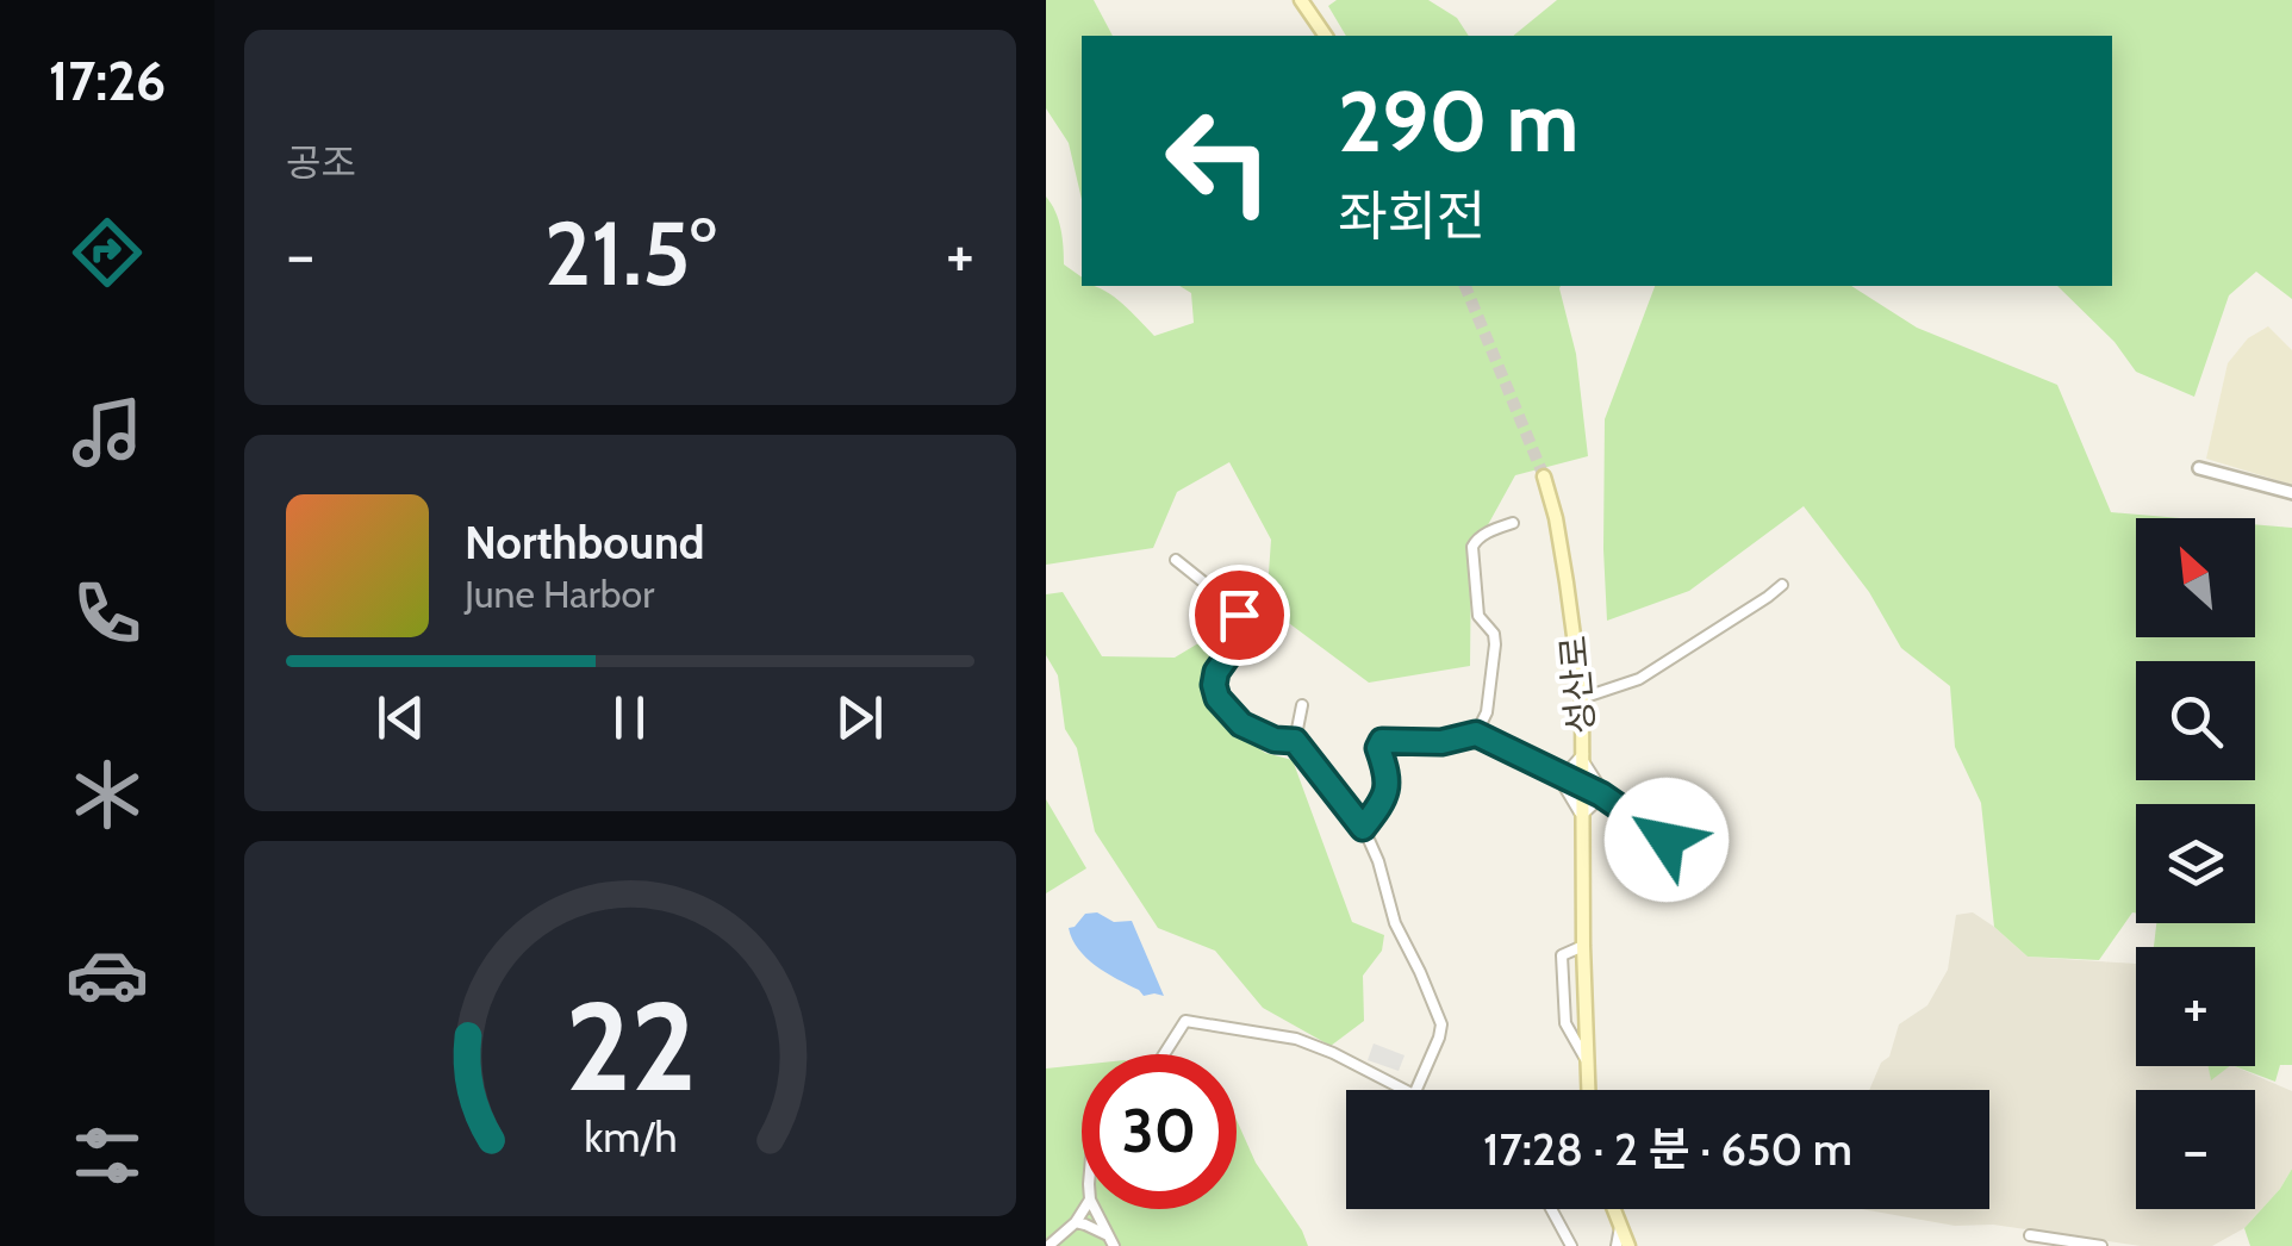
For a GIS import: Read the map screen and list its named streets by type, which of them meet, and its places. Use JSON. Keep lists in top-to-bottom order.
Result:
{
  "streets": {
    "main road": ["성산로"]
  },
  "north": "top left",
  "page": {
    "tabs": "17:26",
    "tile": "공조",
    "turn": ["290 m", "좌회전"],
    "heat": ["−", "21.5°", "+"],
    "song": ["Northbound", "June Harbor"],
    "map_buttons": ["+", "−"],
    "limit": "30",
    "trip": "17:28 · 2 분 · 650 m",
    "gauge": ["22", "km/h"]
  }
}
